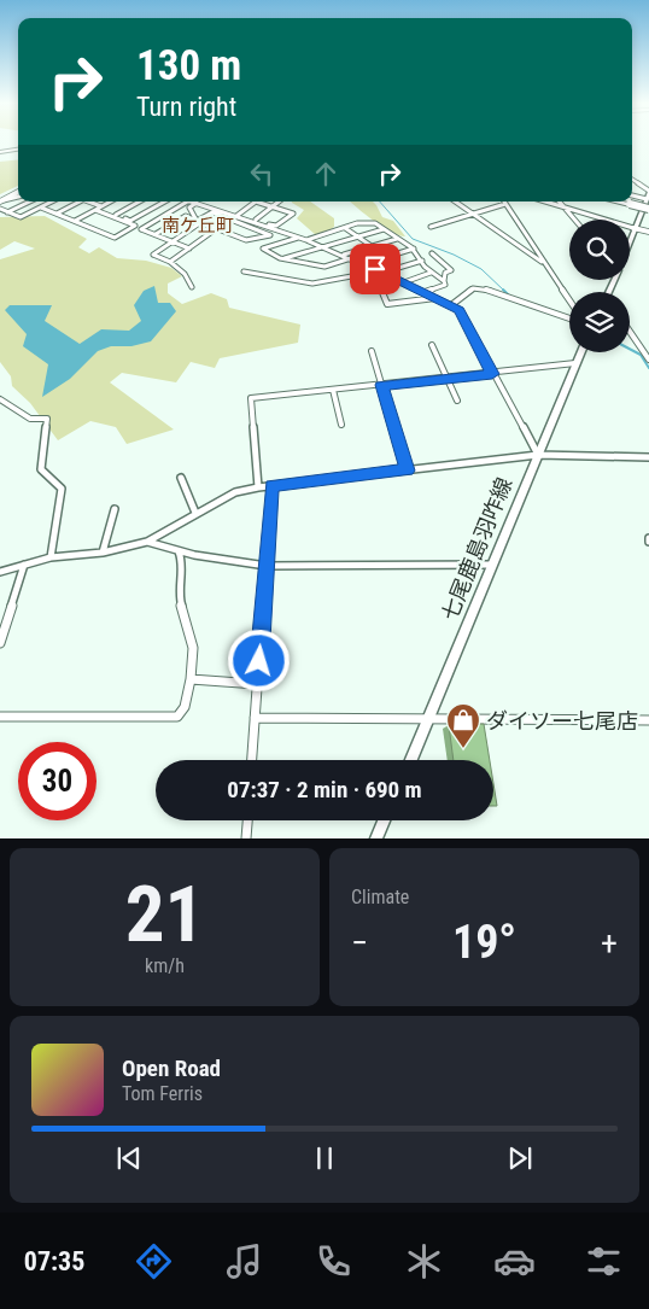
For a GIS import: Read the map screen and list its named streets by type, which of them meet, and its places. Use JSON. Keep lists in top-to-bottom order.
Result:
{
  "streets": {
    "main road": ["七尾鹿島羽咋線"]
  },
  "districts": ["南ケ丘町"],
  "places": {
    "shop": ["ダイソー七尾店"]
  },
  "page": {
    "turn": ["130 m", "Turn right"],
    "limit": "30",
    "trip": "07:37 · 2 min · 690 m",
    "tile": [
      ["21", "km/h"],
      "Climate"
    ],
    "heat": ["−", "19°", "+"],
    "song": ["Open Road", "Tom Ferris"],
    "tabs": "07:35"
  }
}
